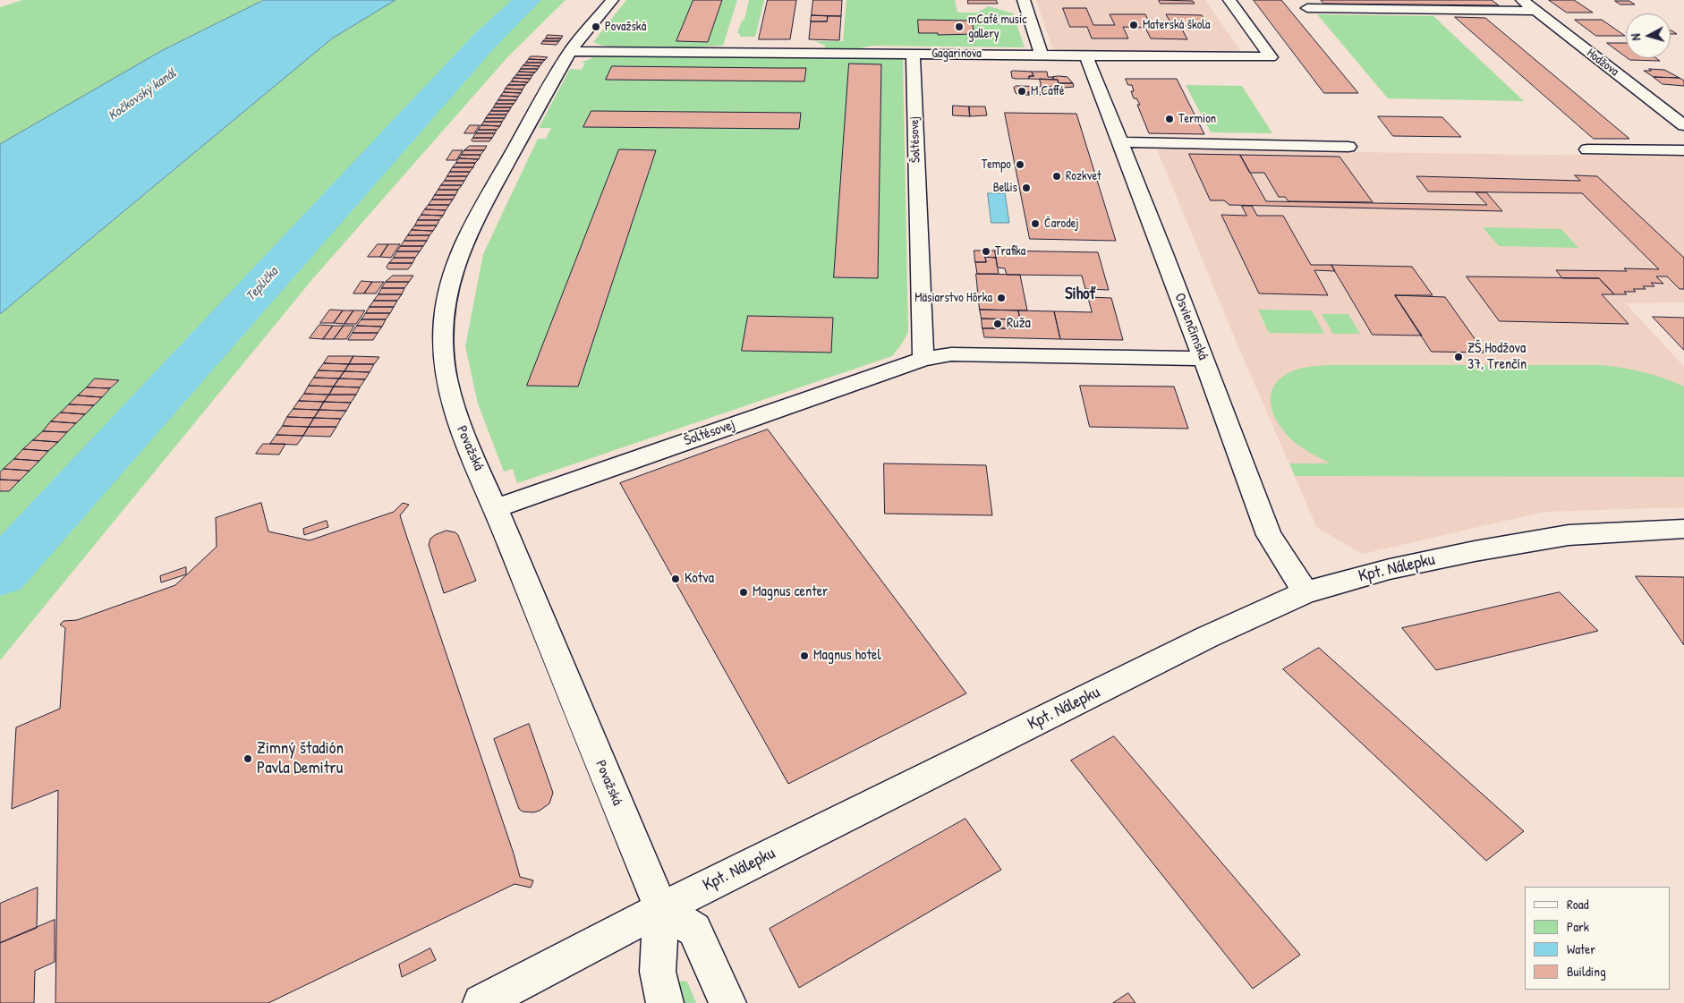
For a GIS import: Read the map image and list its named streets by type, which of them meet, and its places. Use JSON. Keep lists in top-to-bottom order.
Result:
{
  "streets": {
    "street": [
      "Gagarinova",
      "Hodžova",
      "Šoltésovej",
      "Osvienčimská",
      "Považská",
      "Kpt. Nálepku"
    ]
  },
  "crossings": [
    ["Gagarinova", "Šoltésovej"],
    ["Gagarinova", "Osvienčimská"],
    ["Gagarinova", "Považská"],
    ["Šoltésovej", "Osvienčimská"],
    ["Šoltésovej", "Považská"],
    ["Osvienčimská", "Kpt. Nálepku"],
    ["Považská", "Kpt. Nálepku"]
  ],
  "districts": ["Sihoť"],
  "water": ["Kočkovský kanál", "Teplička"],
  "places": [
    "Materská škola",
    "Považská",
    "mCafé music gallery",
    "M Caffé",
    "Termion",
    "Tempo",
    "Rozkvet",
    "Bellis",
    "Čarodej",
    "Trafika",
    "Mäsiarstvo Hôrka",
    "Ruža",
    "ZŠ Hodžova 37, Trenčín",
    "Kotva",
    "Magnus center",
    "Magnus hotel",
    "Zimný štadión Pavla Demitru"
  ],
  "legend": [
    "Road",
    "Park",
    "Water",
    "Building"
  ],
  "north": "left"
}
